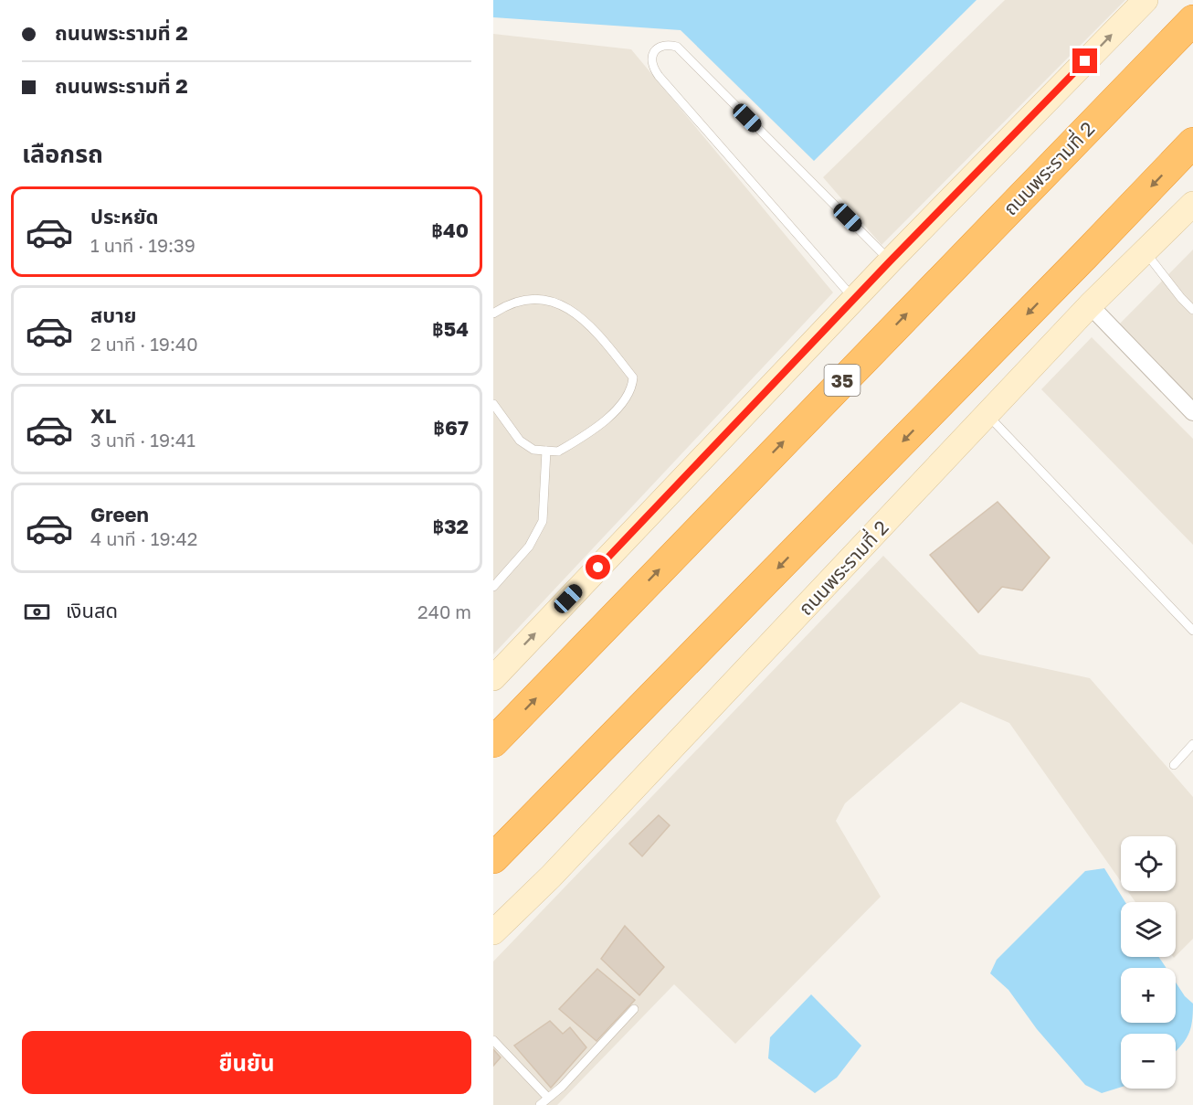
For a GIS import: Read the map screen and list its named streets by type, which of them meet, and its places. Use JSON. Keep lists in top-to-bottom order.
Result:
{
  "streets": {
    "highway": ["ถนนพระรามที่ 2", "35"]
  },
  "page": {
    "banner": ["ถนนพระรามที่ 2", "ถนนพระรามที่ 2"],
    "heading": "เลือกรถ",
    "list": [
      {
        "name": "ประหยัด",
        "note": "1 นาที · 19:39",
        "value": "฿40"
      },
      {
        "name": "สบาย",
        "note": "2 นาที · 19:40",
        "value": "฿54"
      },
      {
        "name": "XL",
        "note": "3 นาที · 19:41",
        "value": "฿67"
      },
      {
        "name": "Green",
        "note": "4 นาที · 19:42",
        "value": "฿32"
      }
    ],
    "pay": ["เงินสด", "240 m"],
    "map_buttons": ["+", "−"],
    "buttons": "ยืนยัน"
  }
}
